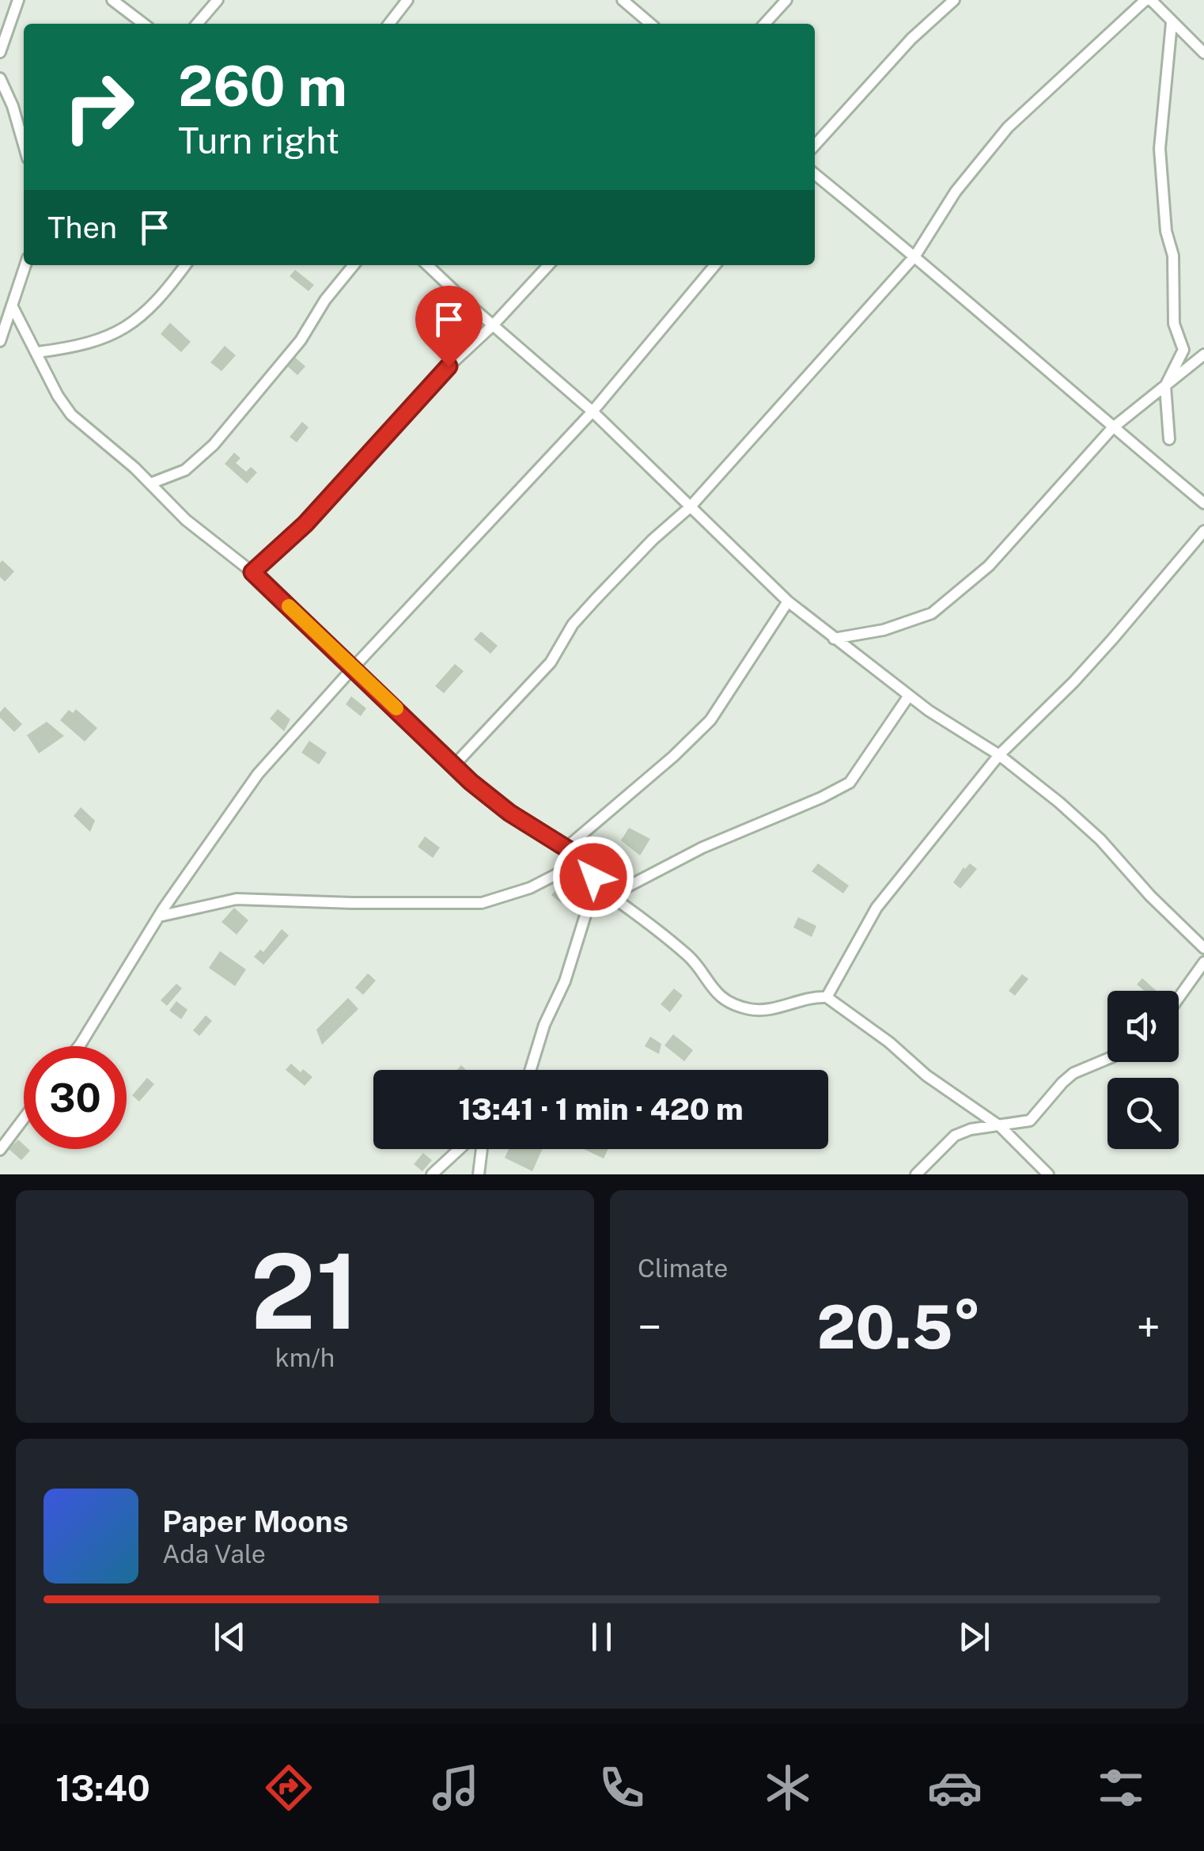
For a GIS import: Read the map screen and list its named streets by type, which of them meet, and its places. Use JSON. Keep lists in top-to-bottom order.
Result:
{
  "page": {
    "turn": ["260 m", "Turn right"],
    "then": "Then",
    "limit": "30",
    "trip": "13:41 · 1 min · 420 m",
    "tile": [
      ["21", "km/h"],
      "Climate"
    ],
    "heat": ["−", "20.5°", "+"],
    "song": ["Paper Moons", "Ada Vale"],
    "tabs": "13:40"
  }
}
